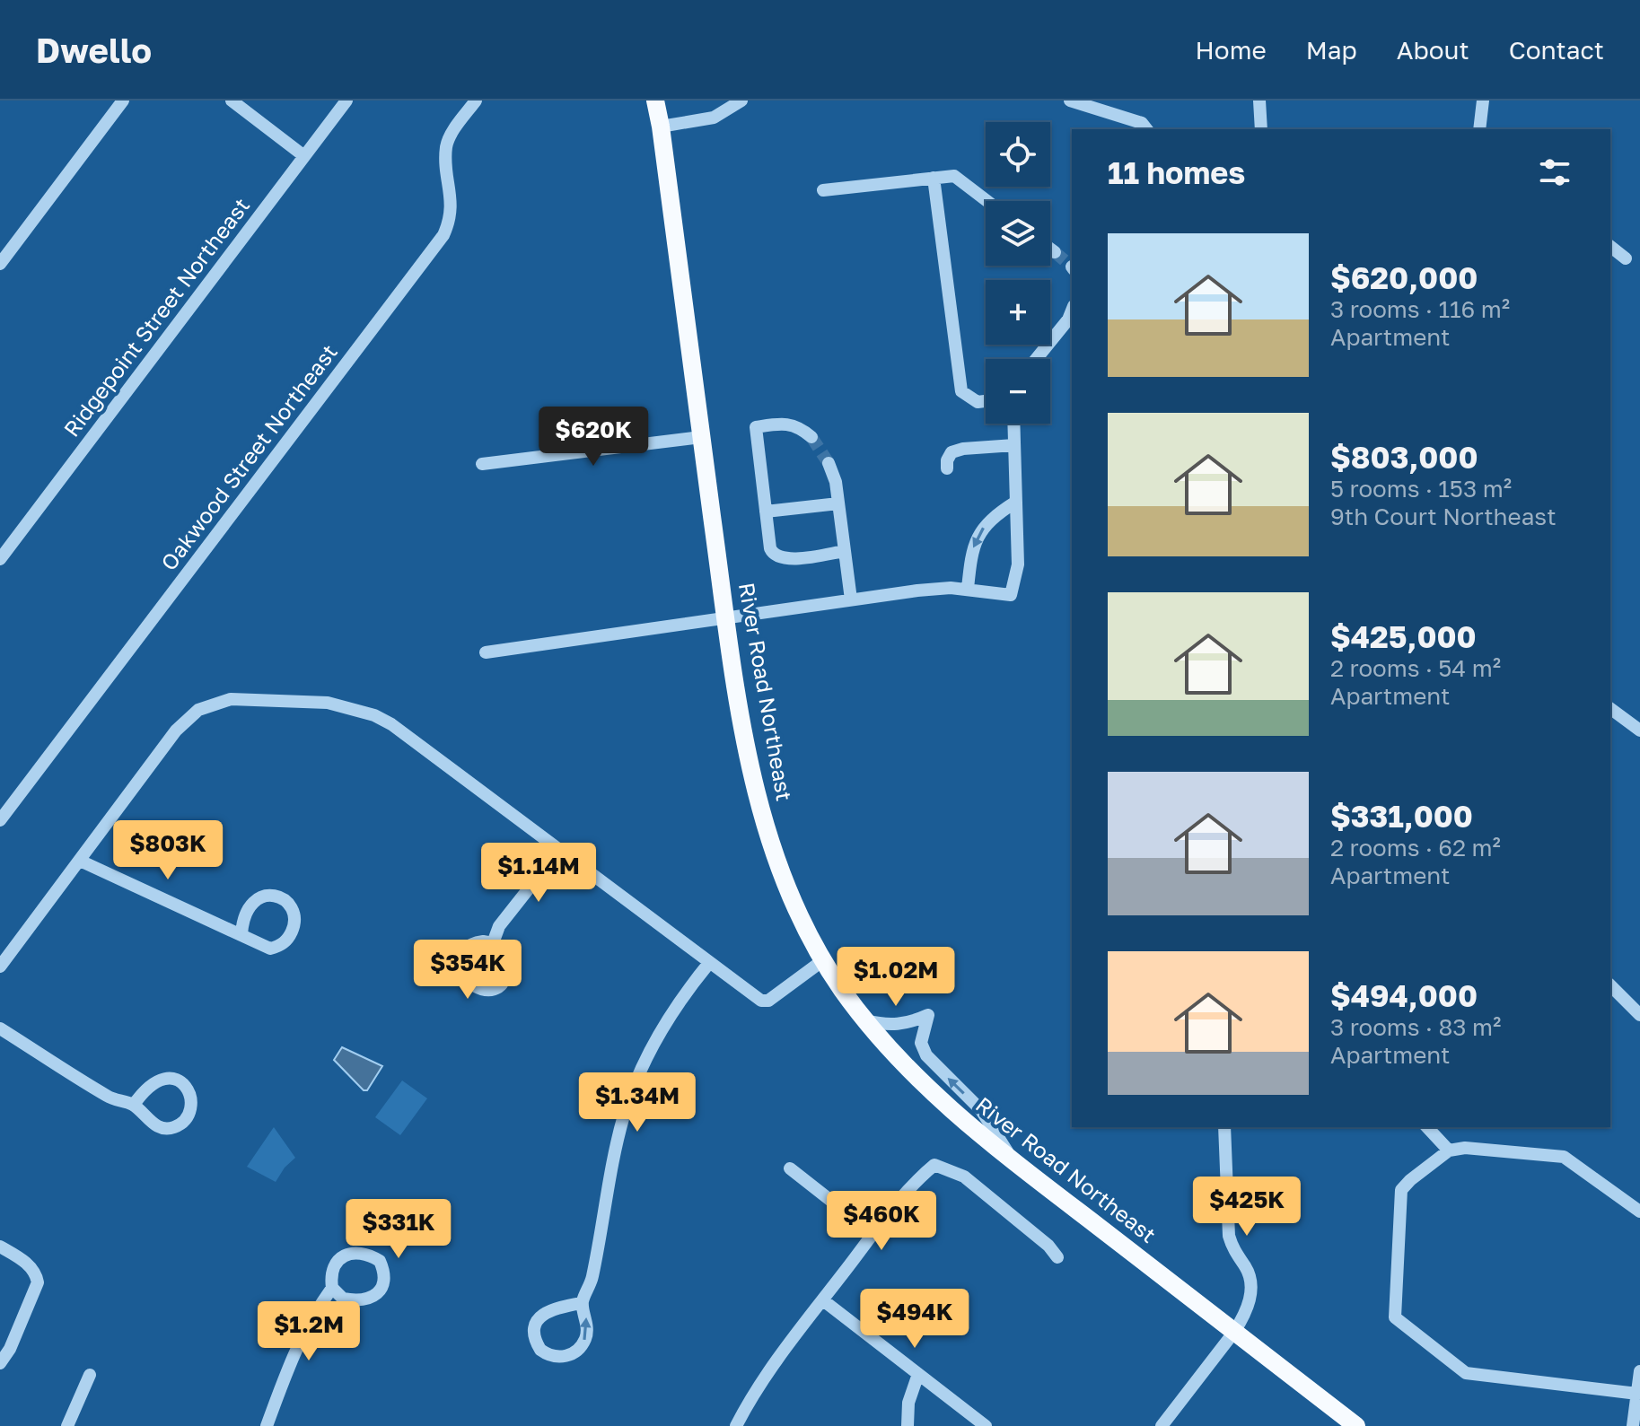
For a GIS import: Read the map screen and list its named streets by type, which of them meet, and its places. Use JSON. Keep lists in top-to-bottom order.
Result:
{
  "streets": {
    "main road": ["River Road Northeast"],
    "street": ["Ridgepoint Street Northeast", "Oakwood Street Northeast"]
  },
  "page": {
    "header": "Dwello",
    "nav": [
      "Home",
      "Map",
      "About",
      "Contact"
    ],
    "map_buttons": ["+", "−"],
    "heading": "11 homes",
    "list": [
      {
        "name": "$620,000",
        "note": "3 rooms · 116 m² · Apartment"
      },
      {
        "name": "$803,000",
        "note": "5 rooms · 153 m² · 9th Court Northeast"
      },
      {
        "name": "$425,000",
        "note": "2 rooms · 54 m² · Apartment"
      },
      {
        "name": "$331,000",
        "note": "2 rooms · 62 m² · Apartment"
      },
      {
        "name": "$494,000",
        "note": "3 rooms · 83 m² · Apartment"
      }
    ],
    "price": [
      "$620K",
      "$803K",
      "$1.14M",
      "$354K",
      "$1.02M",
      "$1.34M",
      "$425K",
      "$460K",
      "$331K",
      "$494K",
      "$1.2M"
    ]
  }
}
